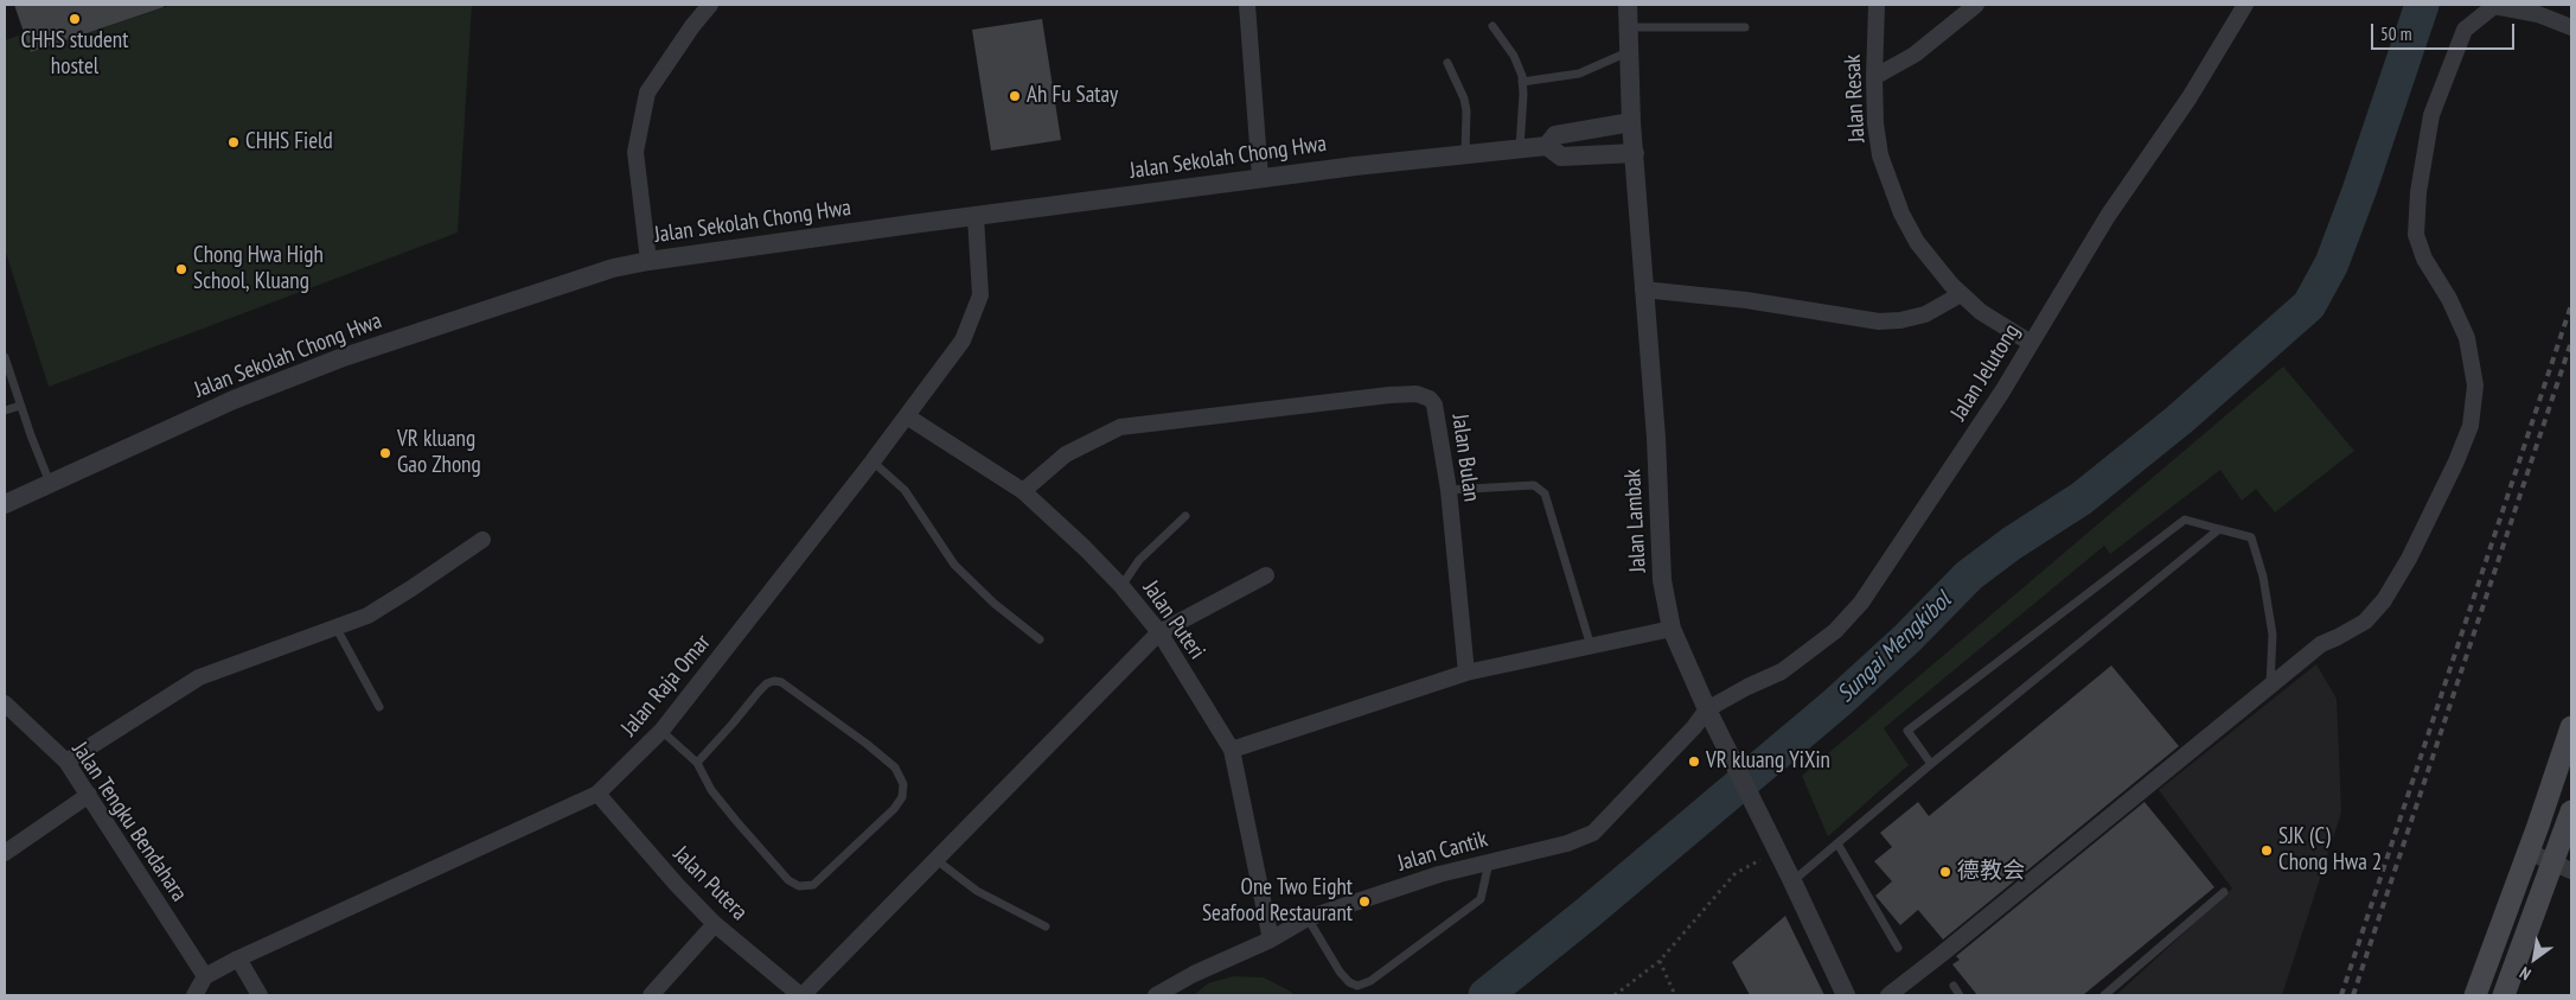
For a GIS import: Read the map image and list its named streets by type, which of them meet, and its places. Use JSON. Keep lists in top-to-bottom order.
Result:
{
  "streets": {
    "street": [
      "Jalan Resak",
      "Jalan Sekolah Chong Hwa",
      "Jalan Jelutong",
      "Jalan Bulan",
      "Jalan Lambak",
      "Jalan Puteri",
      "Jalan Raja Omar",
      "Jalan Tengku Bendahara",
      "Jalan Cantik",
      "Jalan Putera"
    ]
  },
  "crossings": [
    ["Jalan Resak", "Jalan Jelutong"],
    ["Jalan Sekolah Chong Hwa", "Jalan Lambak"],
    ["Jalan Sekolah Chong Hwa", "Jalan Raja Omar"],
    ["Jalan Jelutong", "Jalan Lambak"],
    ["Jalan Jelutong", "Jalan Cantik"],
    ["Jalan Bulan", "Jalan Puteri"],
    ["Jalan Lambak", "Jalan Cantik"],
    ["Jalan Puteri", "Jalan Raja Omar"],
    ["Jalan Puteri", "Jalan Cantik"],
    ["Jalan Raja Omar", "Jalan Tengku Bendahara"],
    ["Jalan Raja Omar", "Jalan Putera"]
  ],
  "water": ["Sungai Mengkibol"],
  "places": [
    "CHHS student hostel",
    "Ah Fu Satay",
    "CHHS Field",
    "Chong Hwa High School, Kluang",
    "VR kluang Gao Zhong",
    "VR kluang YiXin",
    "SJK (C) Chong Hwa 2",
    "德教会",
    "One Two Eight Seafood Restaurant"
  ],
  "scale_bar": "50 m",
  "north": "bottom left"
}
